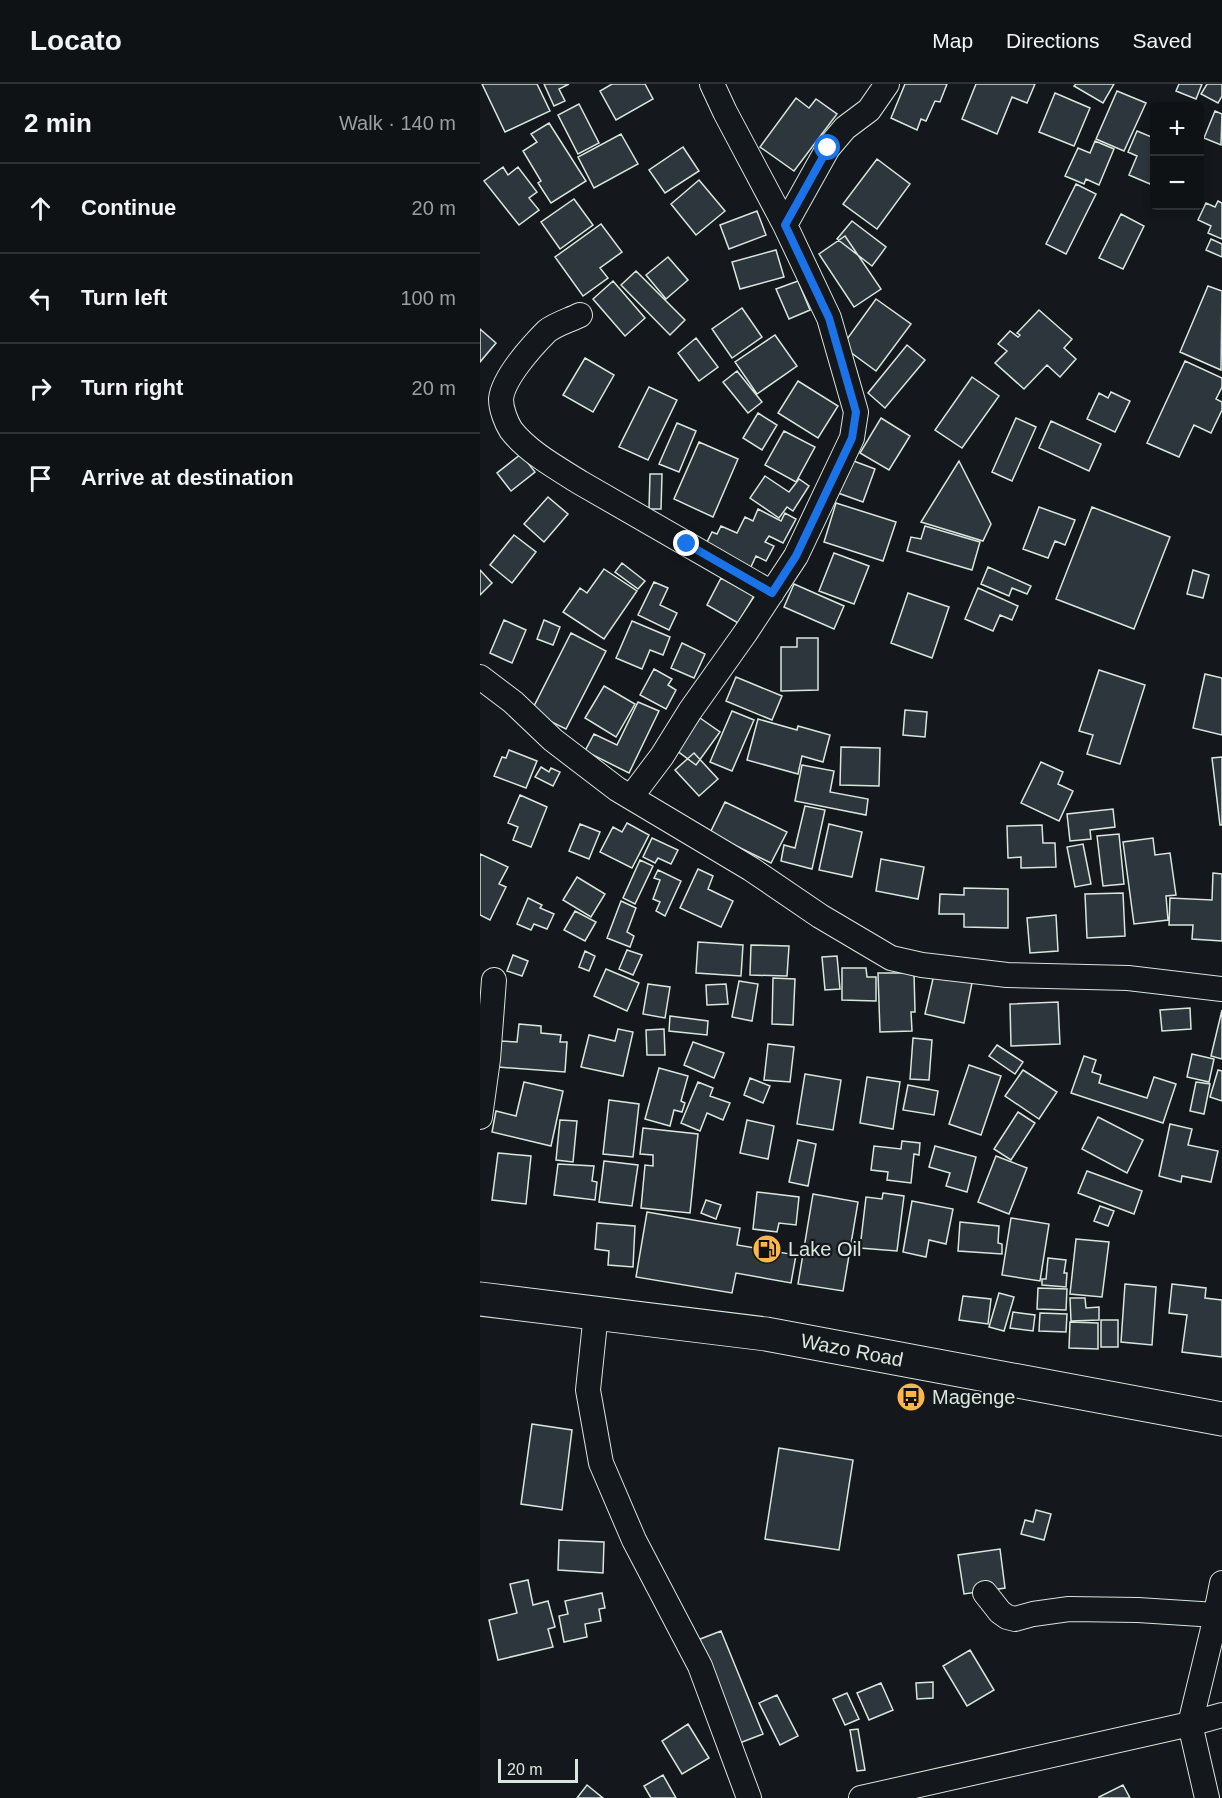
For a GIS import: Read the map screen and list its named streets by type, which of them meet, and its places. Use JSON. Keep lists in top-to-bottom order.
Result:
{
  "streets": {
    "main road": ["Wazo Road"]
  },
  "places": {
    "fuel station": ["Lake Oil"],
    "bus stop": ["Magenge"]
  },
  "scale_bar": "20 m",
  "page": {
    "header": "Locato",
    "nav": ["Map", "Directions", "Saved"],
    "heading": ["2 min", "Walk · 140 m"],
    "map_buttons": ["+", "−"],
    "list": [
      ["Continue", "20 m"],
      ["Turn left", "100 m"],
      ["Turn right", "20 m"],
      "Arrive at destination"
    ],
    "scale": "20 m"
  }
}
